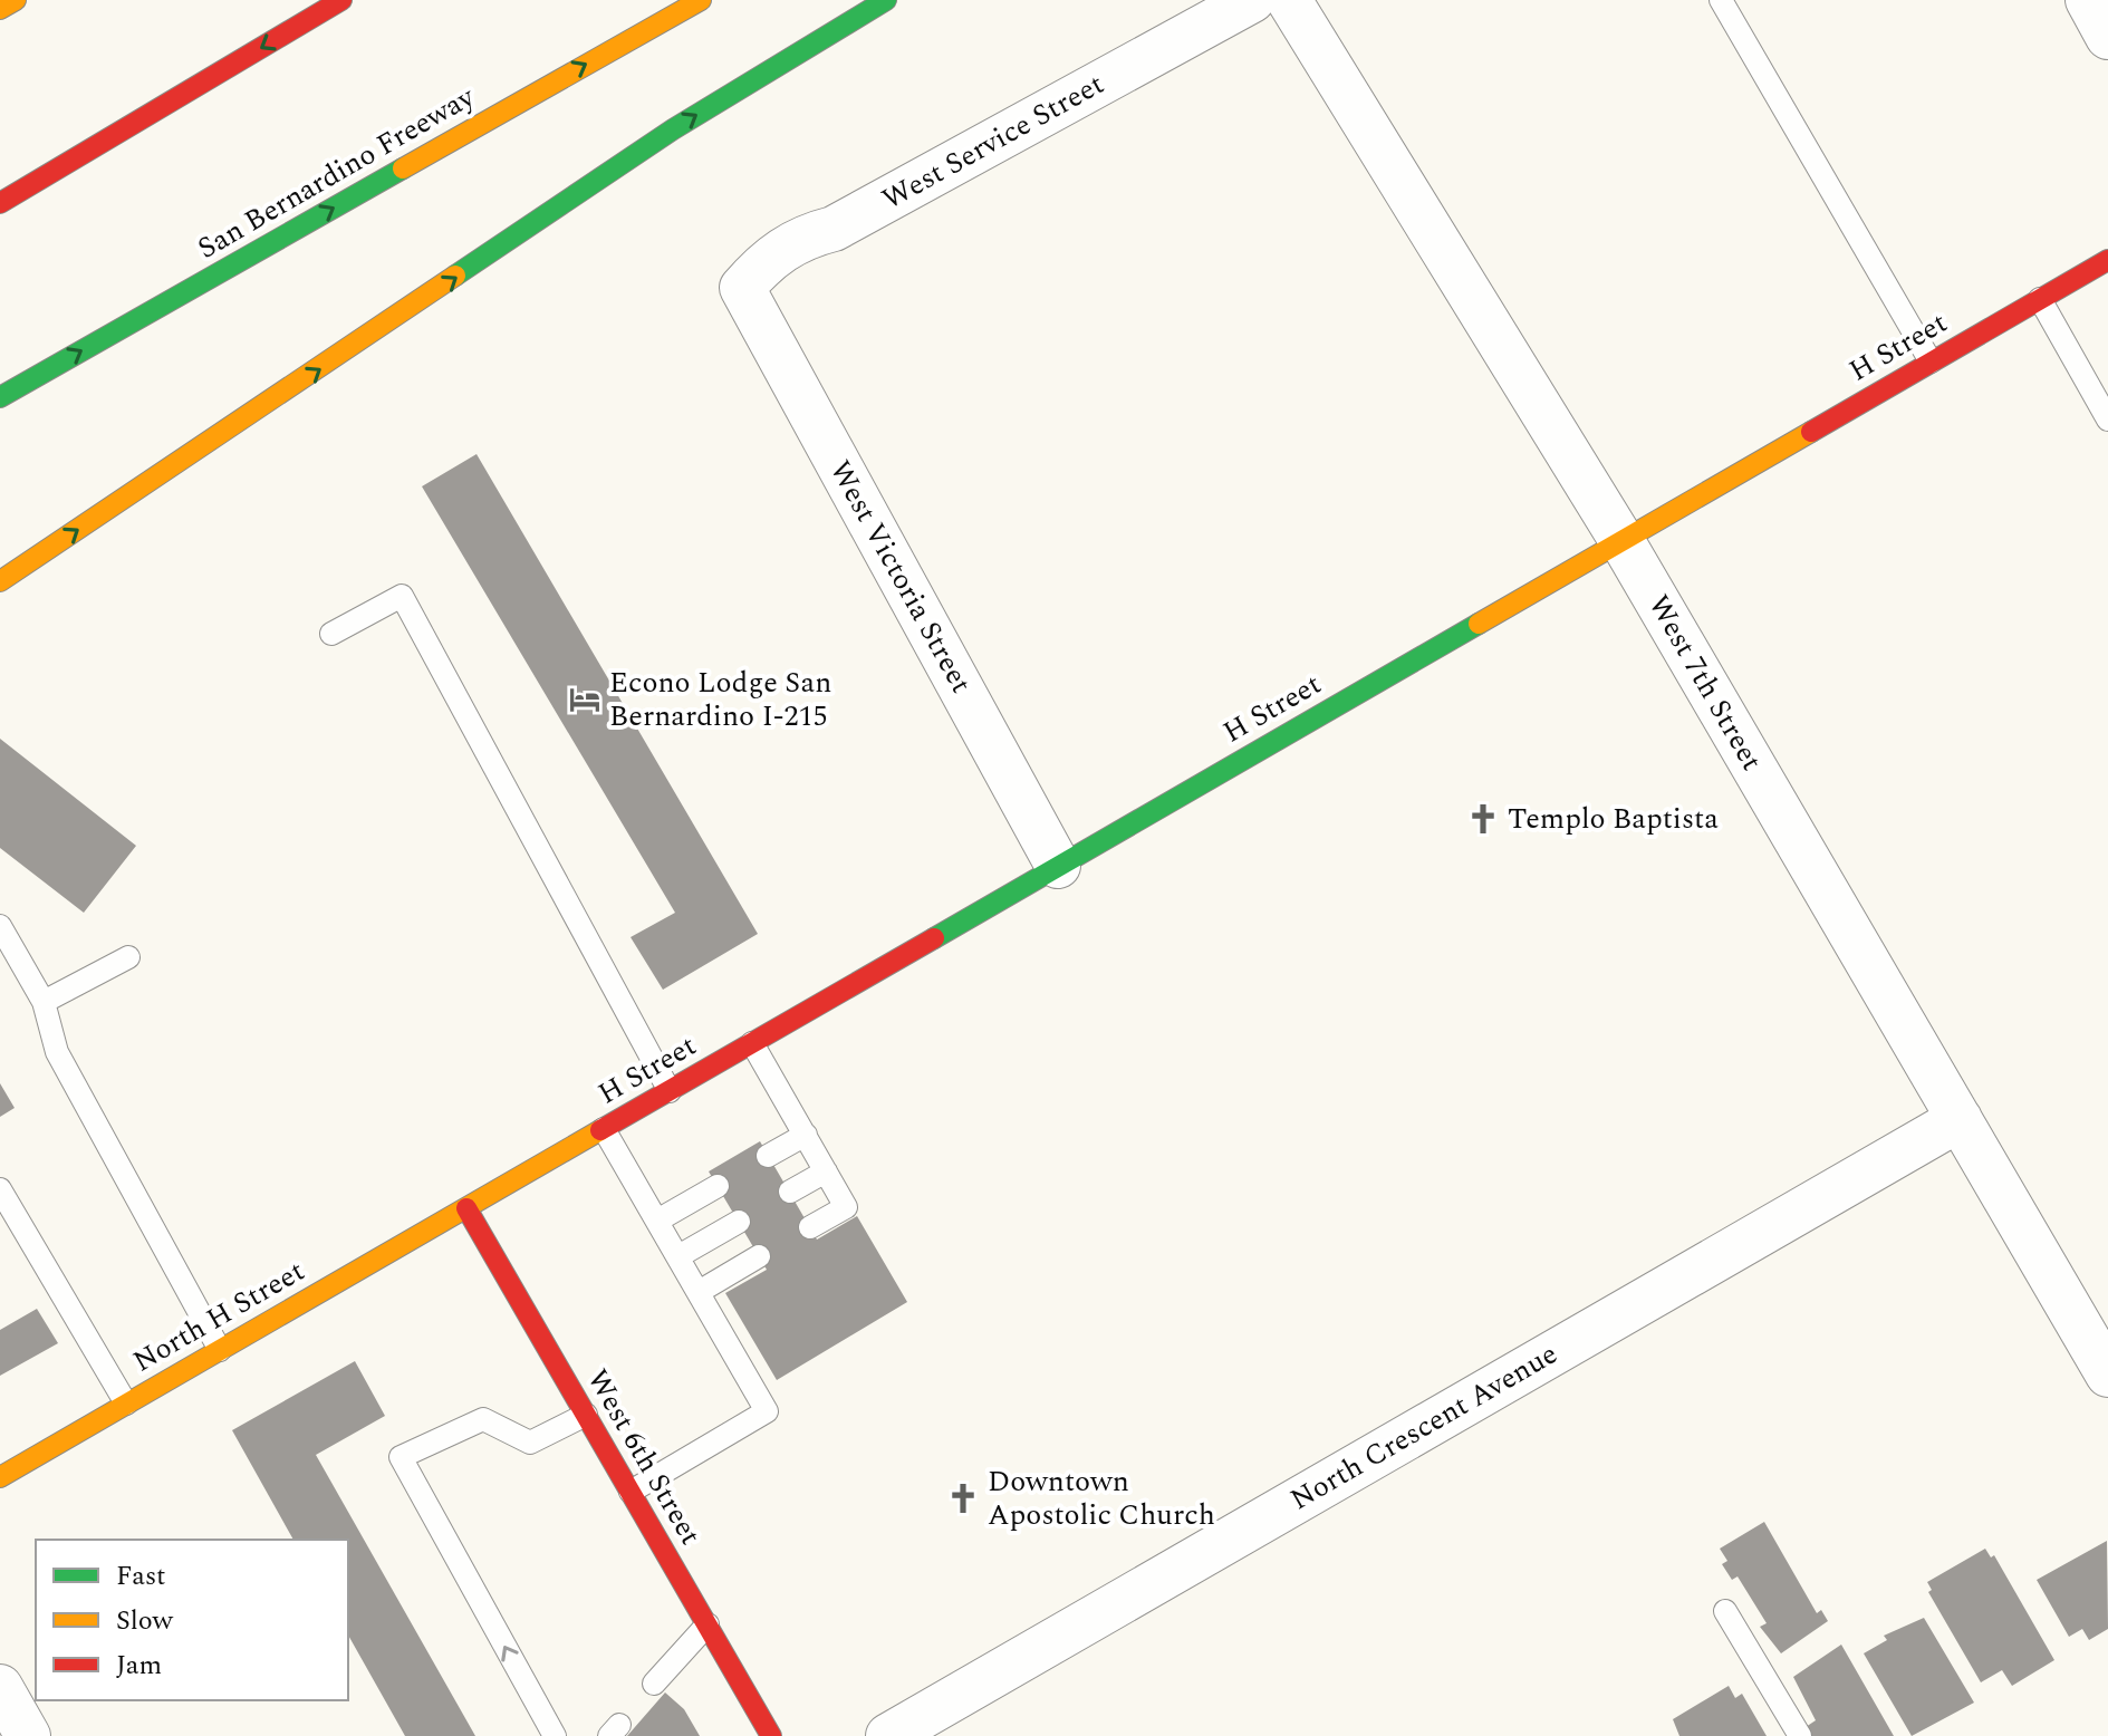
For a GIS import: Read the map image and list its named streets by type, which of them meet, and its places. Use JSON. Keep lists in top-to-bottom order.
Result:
{
  "streets": {
    "main road": [
      "San Bernardino Freeway",
      "H Street",
      "North H Street",
      "West 6th Street"
    ],
    "street": [
      "West Service Street",
      "West Victoria Street",
      "West 7th Street",
      "North Crescent Avenue"
    ]
  },
  "crossings": [
    ["West Service Street", "West Victoria Street"],
    ["H Street", "West Victoria Street"],
    ["H Street", "West 7th Street"],
    ["H Street", "North H Street"],
    ["H Street", "West 6th Street"],
    ["West 7th Street", "North Crescent Avenue"],
    ["North H Street", "West 6th Street"]
  ],
  "places": {
    "hotel": ["Econo Lodge San Bernardino I-215"],
    "church": ["Templo Baptista", "Downtown Apostolic Church"]
  },
  "legend": ["Fast", "Slow", "Jam"]
}
